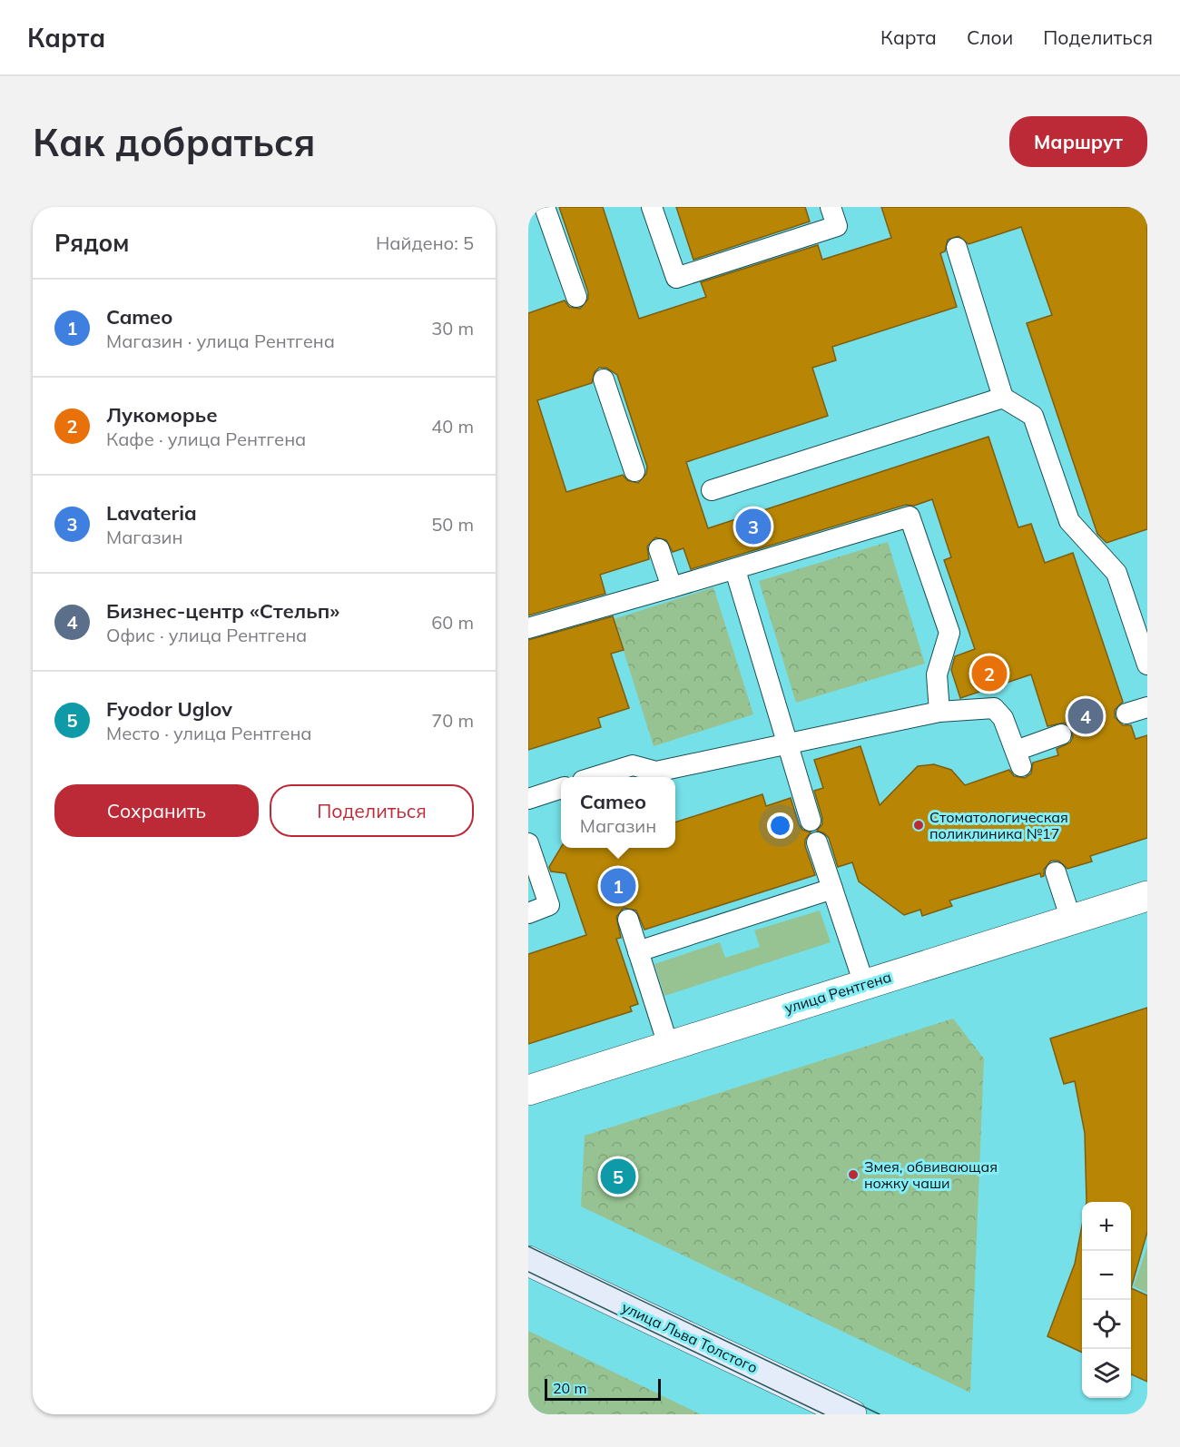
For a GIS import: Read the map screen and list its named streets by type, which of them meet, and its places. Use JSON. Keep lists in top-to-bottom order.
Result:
{
  "streets": {
    "street": ["улица Рентгена", "улица Льва Толстого"]
  },
  "places": ["Стоматологическая поликлиника №17", "Змея, обвивающая ножку чаши"],
  "scale_bar": "20 m",
  "page": {
    "header": "Карта",
    "nav": ["Карта", "Слои", "Поделиться"],
    "buttons": [
      "Маршрут",
      ["Сохранить", "Поделиться"]
    ],
    "title": "Как добраться",
    "heading": ["Рядом", "Найдено: 5"],
    "list": [
      {
        "mark": "1",
        "name": "Cameo",
        "note": "Магазин · улица Рентгена",
        "value": "30 m"
      },
      {
        "mark": "2",
        "name": "Лукоморье",
        "note": "Кафе · улица Рентгена",
        "value": "40 m"
      },
      {
        "mark": "3",
        "name": "Lavateria",
        "note": "Магазин",
        "value": "50 m"
      },
      {
        "mark": "4",
        "name": "Бизнес-центр «Стельп»",
        "note": "Офис · улица Рентгена",
        "value": "60 m"
      },
      {
        "mark": "5",
        "name": "Fyodor Uglov",
        "note": "Место · улица Рентгена",
        "value": "70 m"
      }
    ],
    "pins": [
      "3",
      "2",
      "4",
      "1",
      "5"
    ],
    "popup": ["Cameo", "Магазин"],
    "map_buttons": ["+", "−"],
    "scale": "20 m"
  }
}
